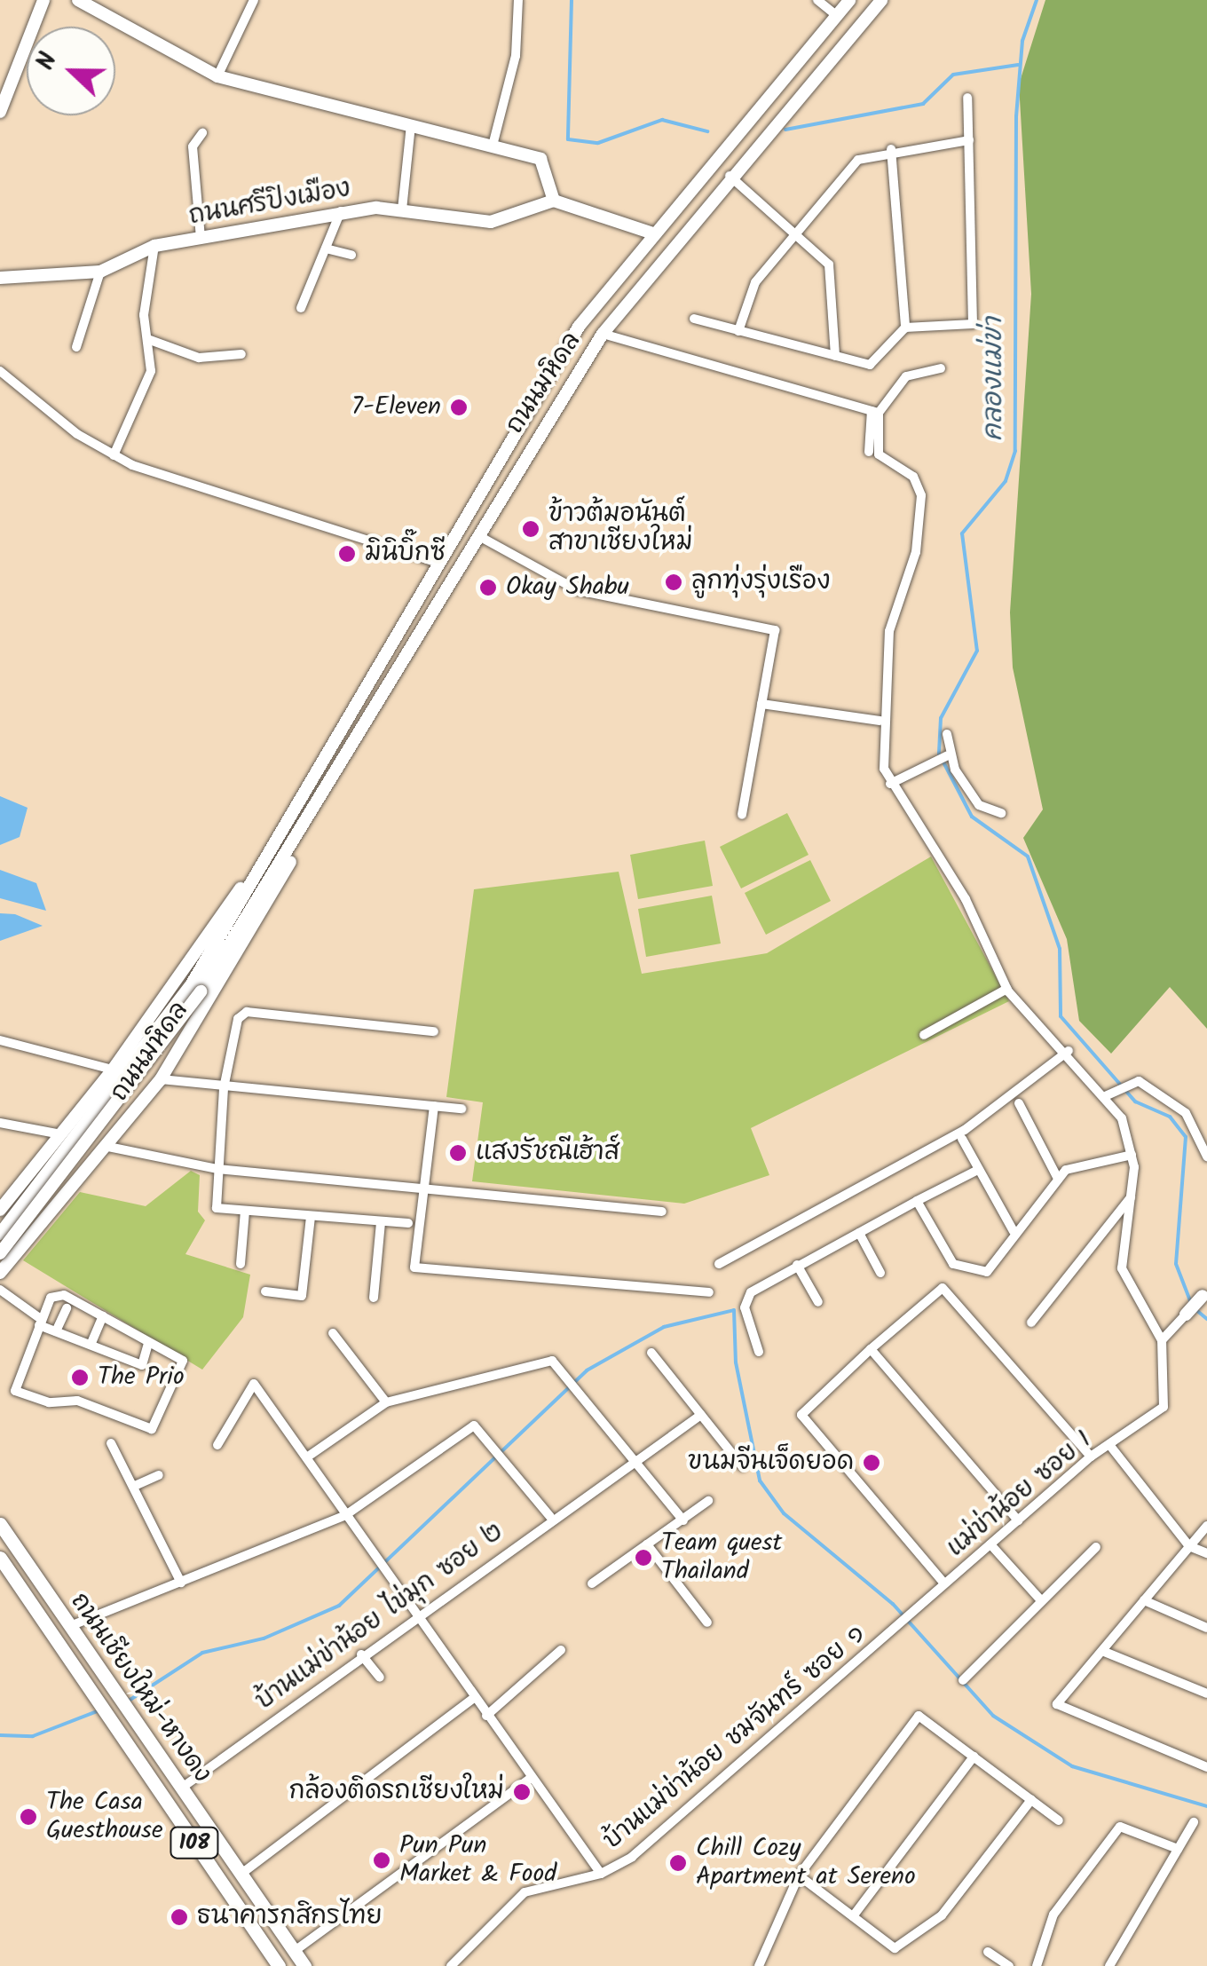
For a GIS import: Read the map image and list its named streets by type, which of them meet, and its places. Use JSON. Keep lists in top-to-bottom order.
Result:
{
  "streets": {
    "main road": [
      "ถนนศรีปิงเมือง",
      "ถนนมหิดล",
      "ถนนเชียงใหม่-หางดง",
      "108"
    ],
    "street": ["แม่ข่าน้อย ซอย 1", "บ้านแม่ข่าน้อย ไข่มุก ซอย ๒", "บ้านแม่ข่าน้อย ชมจันทร์ ซอย ๑"]
  },
  "crossings": [
    ["แม่ข่าน้อย ซอย 1", "บ้านแม่ข่าน้อย ชมจันทร์ ซอย ๑"],
    ["บ้านแม่ข่าน้อย ไข่มุก ซอย ๒", "ถนนเชียงใหม่-หางดง"]
  ],
  "water": ["คลองแม่ข่า"],
  "places": [
    "7-Eleven",
    "ข้าวต้มอนันต์ สาขาเชียงใหม่",
    "มินิบิ๊กซี",
    "ลูกทุ่งรุ่งเรือง",
    "Okay Shabu",
    "แสงรัชณีเฮ้าส์",
    "The Prio",
    "ขนมจีนเจ็ดยอด",
    "Team quest Thailand",
    "กล้องติดรถเชียงใหม่",
    "The Casa Guesthouse",
    "Pun Pun Market & Food",
    "Chill Cozy Apartment at Sereno",
    "ธนาคารกสิกรไทย"
  ],
  "north": "left"
}
